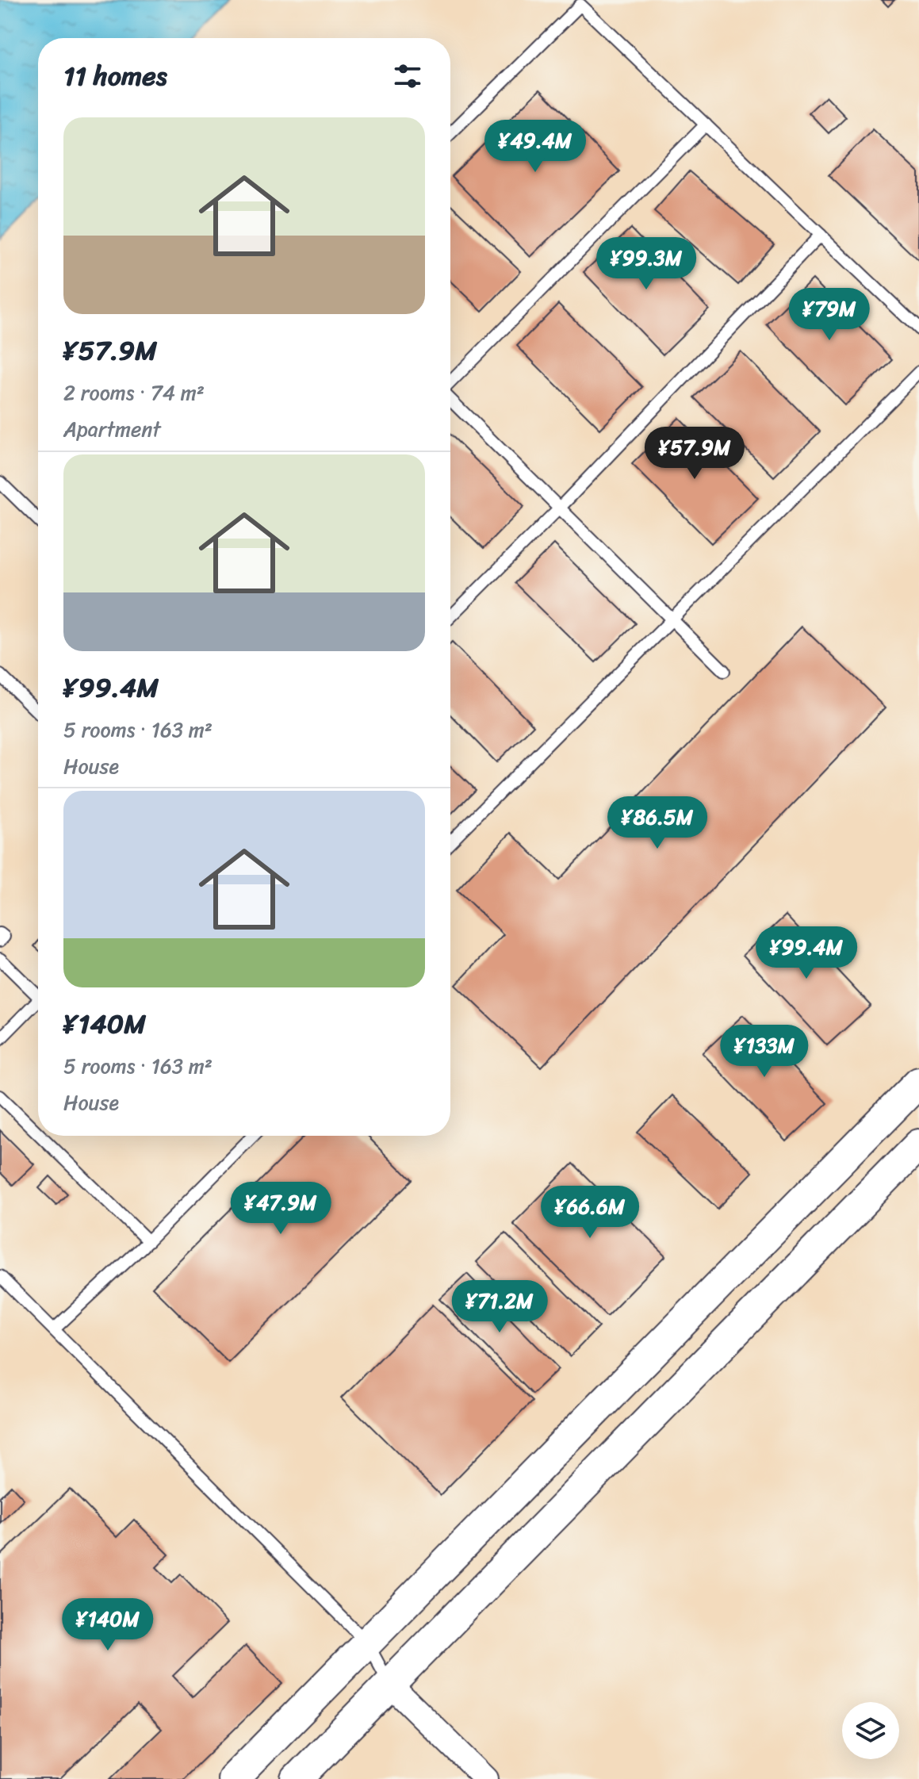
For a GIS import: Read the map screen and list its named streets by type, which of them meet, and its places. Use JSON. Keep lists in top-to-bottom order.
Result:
{
  "page": {
    "heading": "11 homes",
    "list": [
      {
        "name": "¥57.9M",
        "note": "2 rooms · 74 m² · Apartment"
      },
      {
        "name": "¥99.4M",
        "note": "5 rooms · 163 m² · House"
      },
      {
        "name": "¥140M",
        "note": "5 rooms · 163 m² · House"
      }
    ],
    "price": [
      "¥49.4M",
      "¥99.3M",
      "¥79M",
      "¥57.9M",
      "¥86.5M",
      "¥99.4M",
      "¥133M",
      "¥47.9M",
      "¥66.6M",
      "¥71.2M",
      "¥140M"
    ]
  }
}
